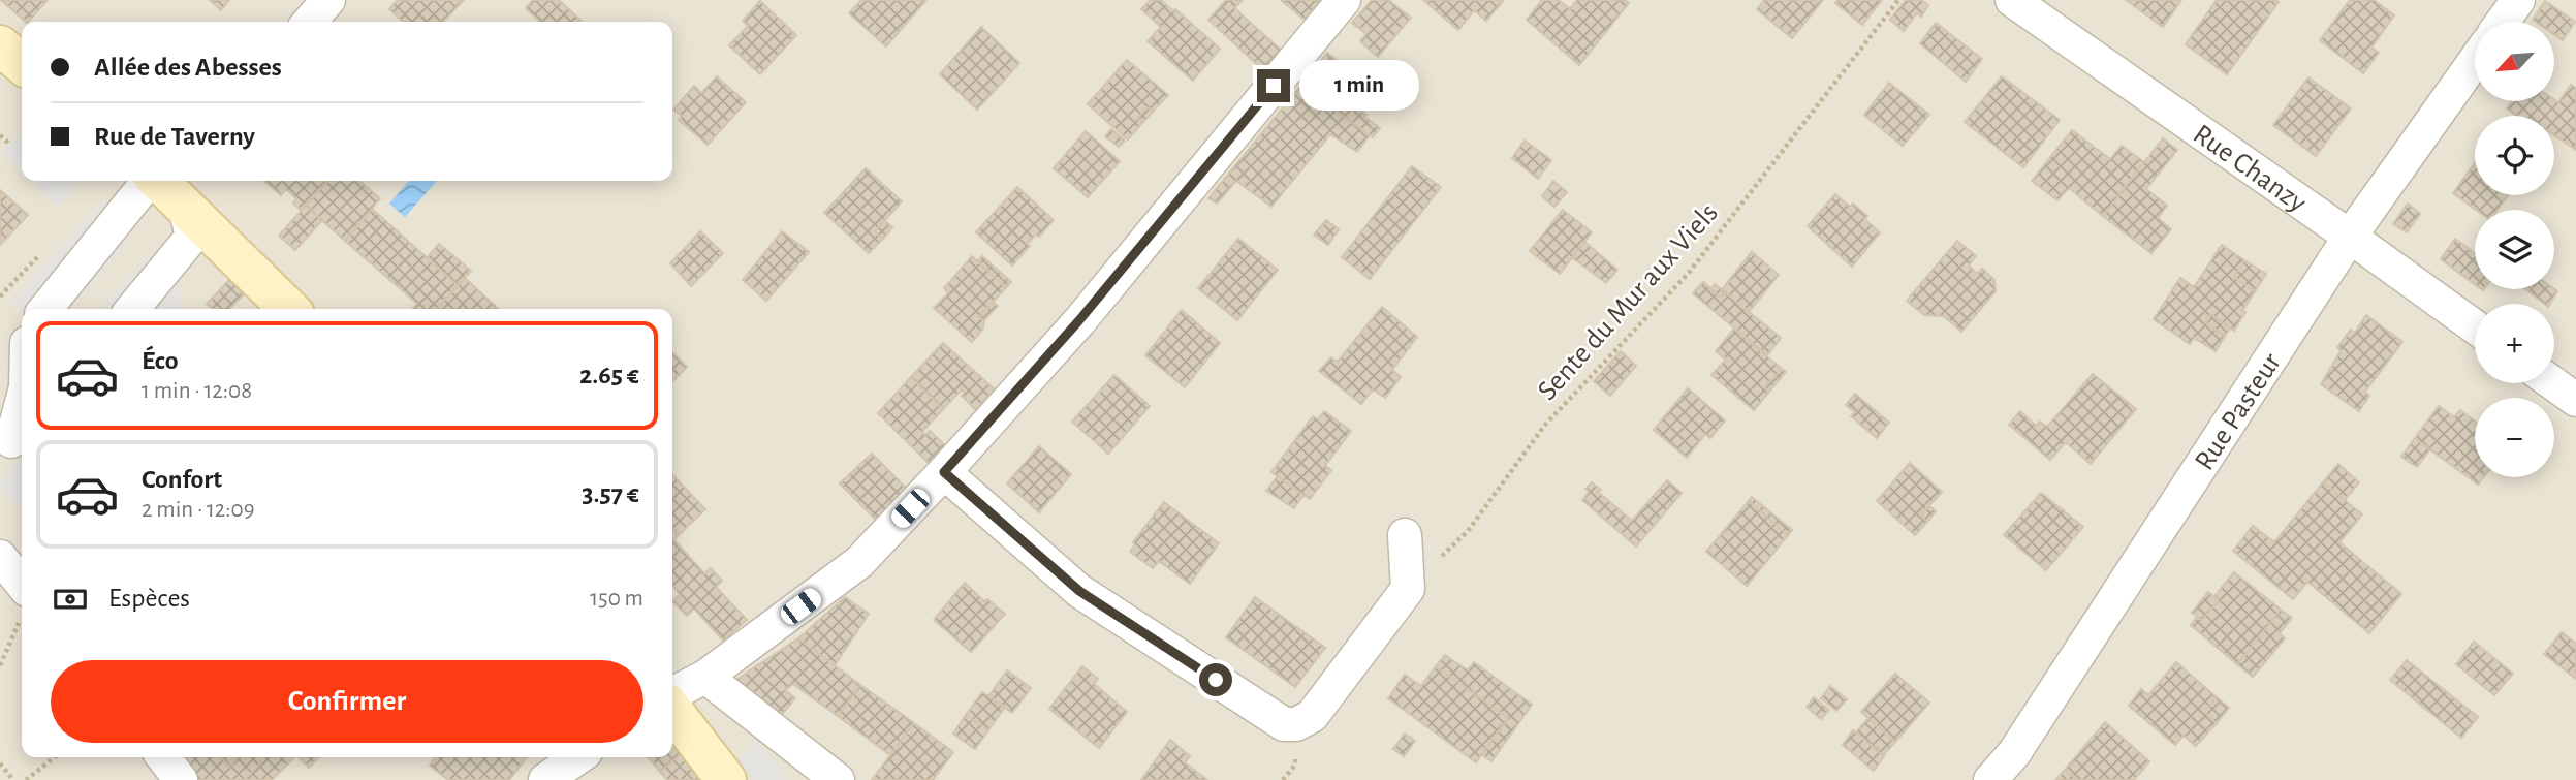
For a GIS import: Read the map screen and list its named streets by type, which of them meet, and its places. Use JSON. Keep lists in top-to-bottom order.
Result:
{
  "streets": {
    "street": ["Rue Chanzy", "Rue Pasteur"],
    "path": ["Sente du Mur aux Viels"]
  },
  "crossings": [
    ["Rue Chanzy", "Rue Pasteur"]
  ],
  "north": "bottom left",
  "page": {
    "map_buttons": ["+", "−"],
    "banner": ["Allée des Abesses", "Rue de Taverny"],
    "bubble": "1 min",
    "list": [
      {
        "name": "Éco",
        "note": "1 min · 12:08",
        "value": "2.65 €"
      },
      {
        "name": "Confort",
        "note": "2 min · 12:09",
        "value": "3.57 €"
      }
    ],
    "pay": ["Espèces", "150 m"],
    "buttons": "Confirmer"
  }
}
